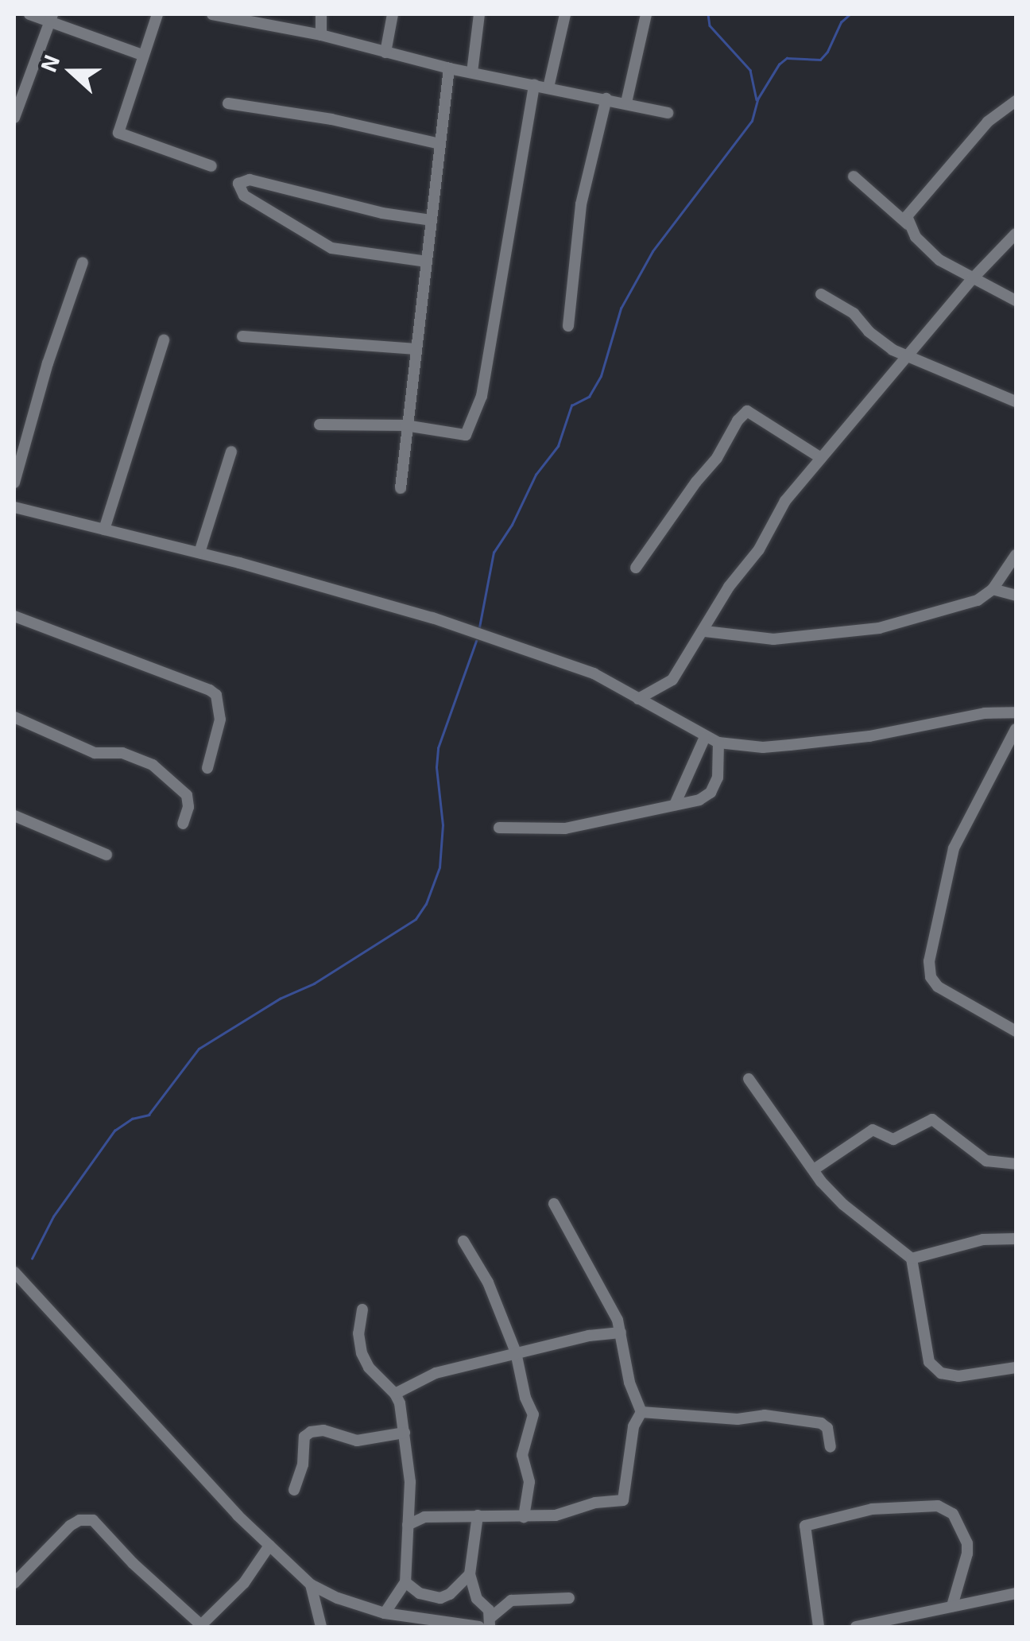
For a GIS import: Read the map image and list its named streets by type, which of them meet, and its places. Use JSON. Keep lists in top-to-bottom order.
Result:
{
  "north": "left"
}
